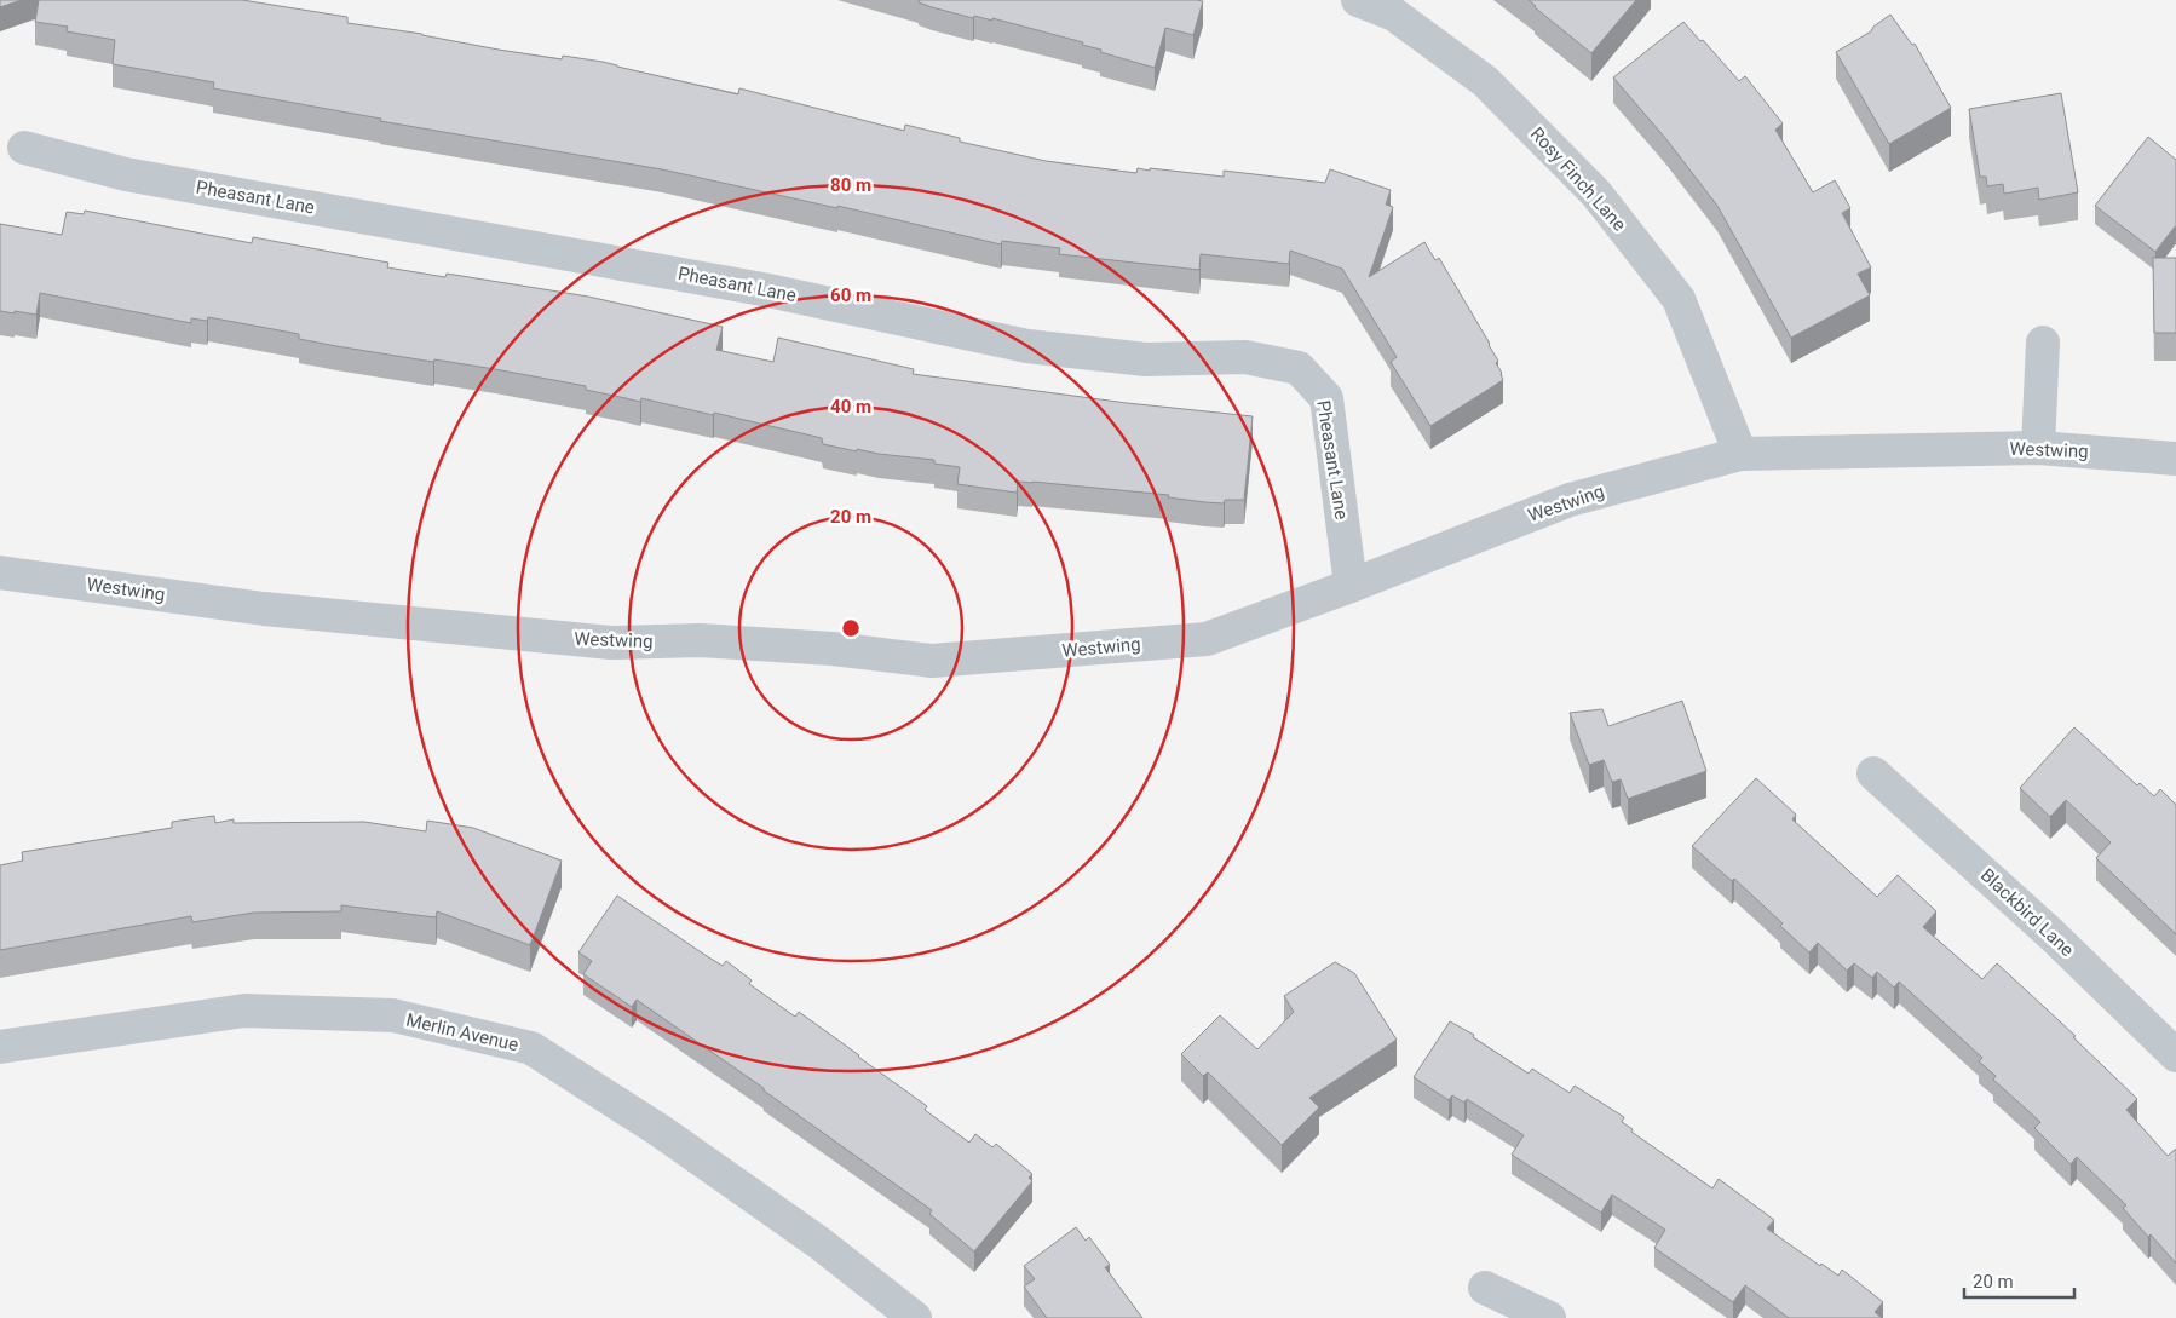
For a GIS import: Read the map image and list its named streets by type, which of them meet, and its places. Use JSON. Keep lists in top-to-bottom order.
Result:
{
  "streets": {
    "street": [
      "Rosy Finch Lane",
      "Pheasant Lane",
      "Westwing",
      "Blackbird Lane",
      "Merlin Avenue"
    ]
  },
  "crossings": [
    ["Rosy Finch Lane", "Westwing"],
    ["Pheasant Lane", "Westwing"]
  ],
  "scale_bar": "20 m",
  "rings": [
    "80 m",
    "60 m",
    "40 m",
    "20 m"
  ]
}
